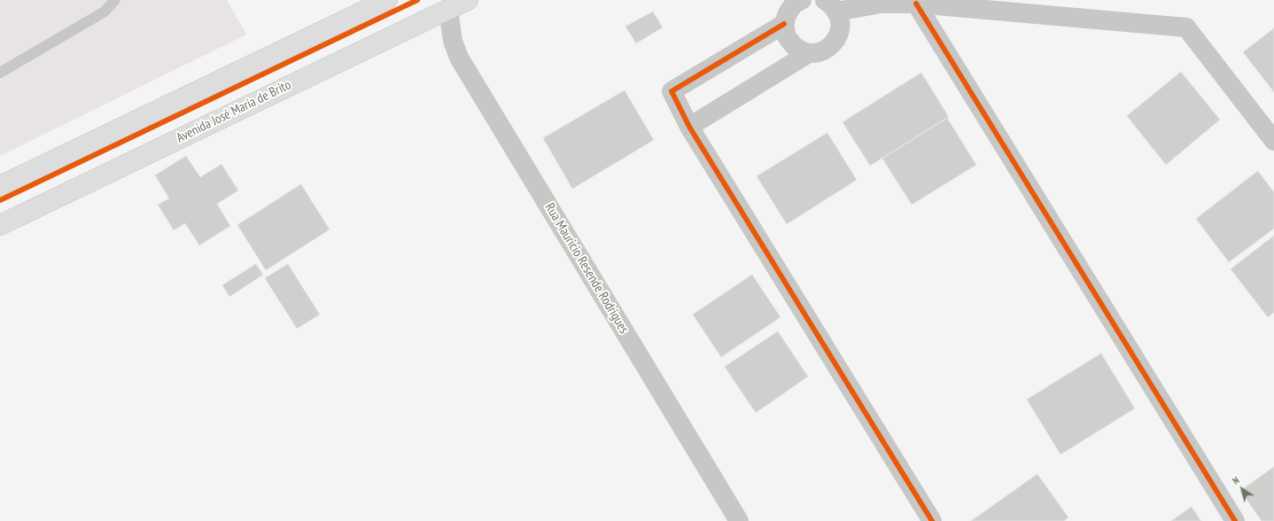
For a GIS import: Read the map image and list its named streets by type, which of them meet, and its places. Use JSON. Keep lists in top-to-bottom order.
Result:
{
  "streets": {
    "main road": ["Avenida José Maria de Brito"],
    "street": ["Rua Mauricio Resende Rodrigues"]
  },
  "crossings": [
    ["Avenida José Maria de Brito", "Rua Mauricio Resende Rodrigues"]
  ],
  "north": "top left"
}
